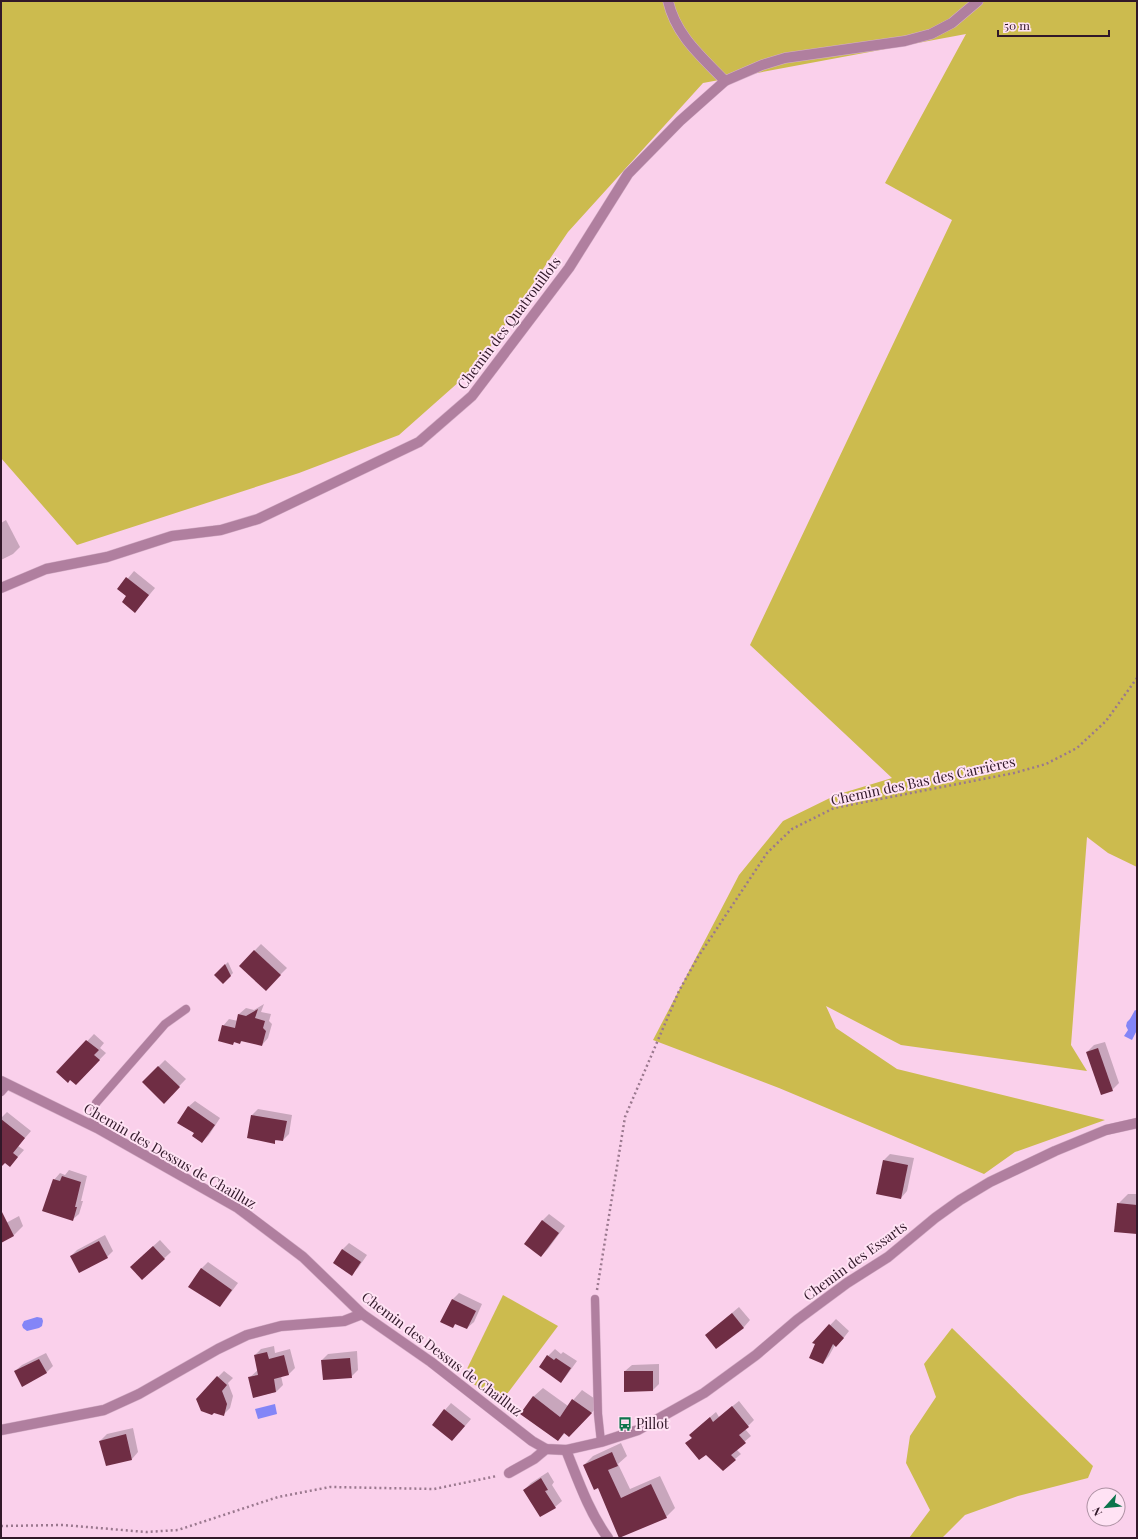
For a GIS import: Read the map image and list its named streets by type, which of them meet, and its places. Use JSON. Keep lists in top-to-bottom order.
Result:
{
  "streets": {
    "street": ["Chemin des Quatrouillots", "Chemin des Dessus de Chailluz", "Chemin des Essarts"],
    "path": ["Chemin des Bas des Carrières"]
  },
  "crossings": [
    ["Chemin des Dessus de Chailluz", "Chemin des Essarts"]
  ],
  "places": {
    "bus stop": ["Pillot"]
  },
  "scale_bar": "50 m",
  "north": "bottom left"
}
